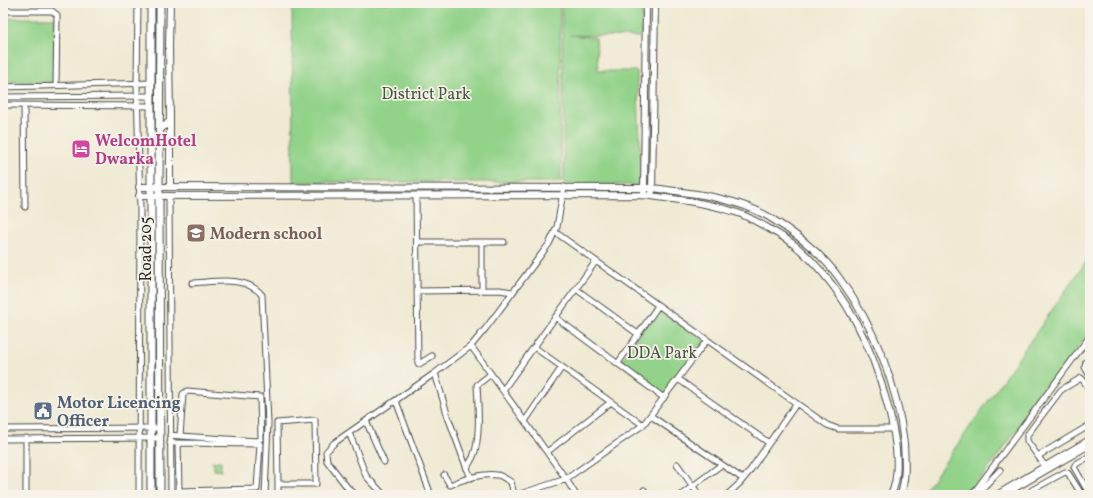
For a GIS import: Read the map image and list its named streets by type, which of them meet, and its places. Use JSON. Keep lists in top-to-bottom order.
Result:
{
  "streets": {
    "main road": ["Road 205"]
  },
  "parks": ["District Park", "DDA Park"],
  "places": {
    "hotel": ["WelcomHotel Dwarka"],
    "school or university": ["Modern school"],
    "public building": ["Motor Licencing Officer"]
  }
}
